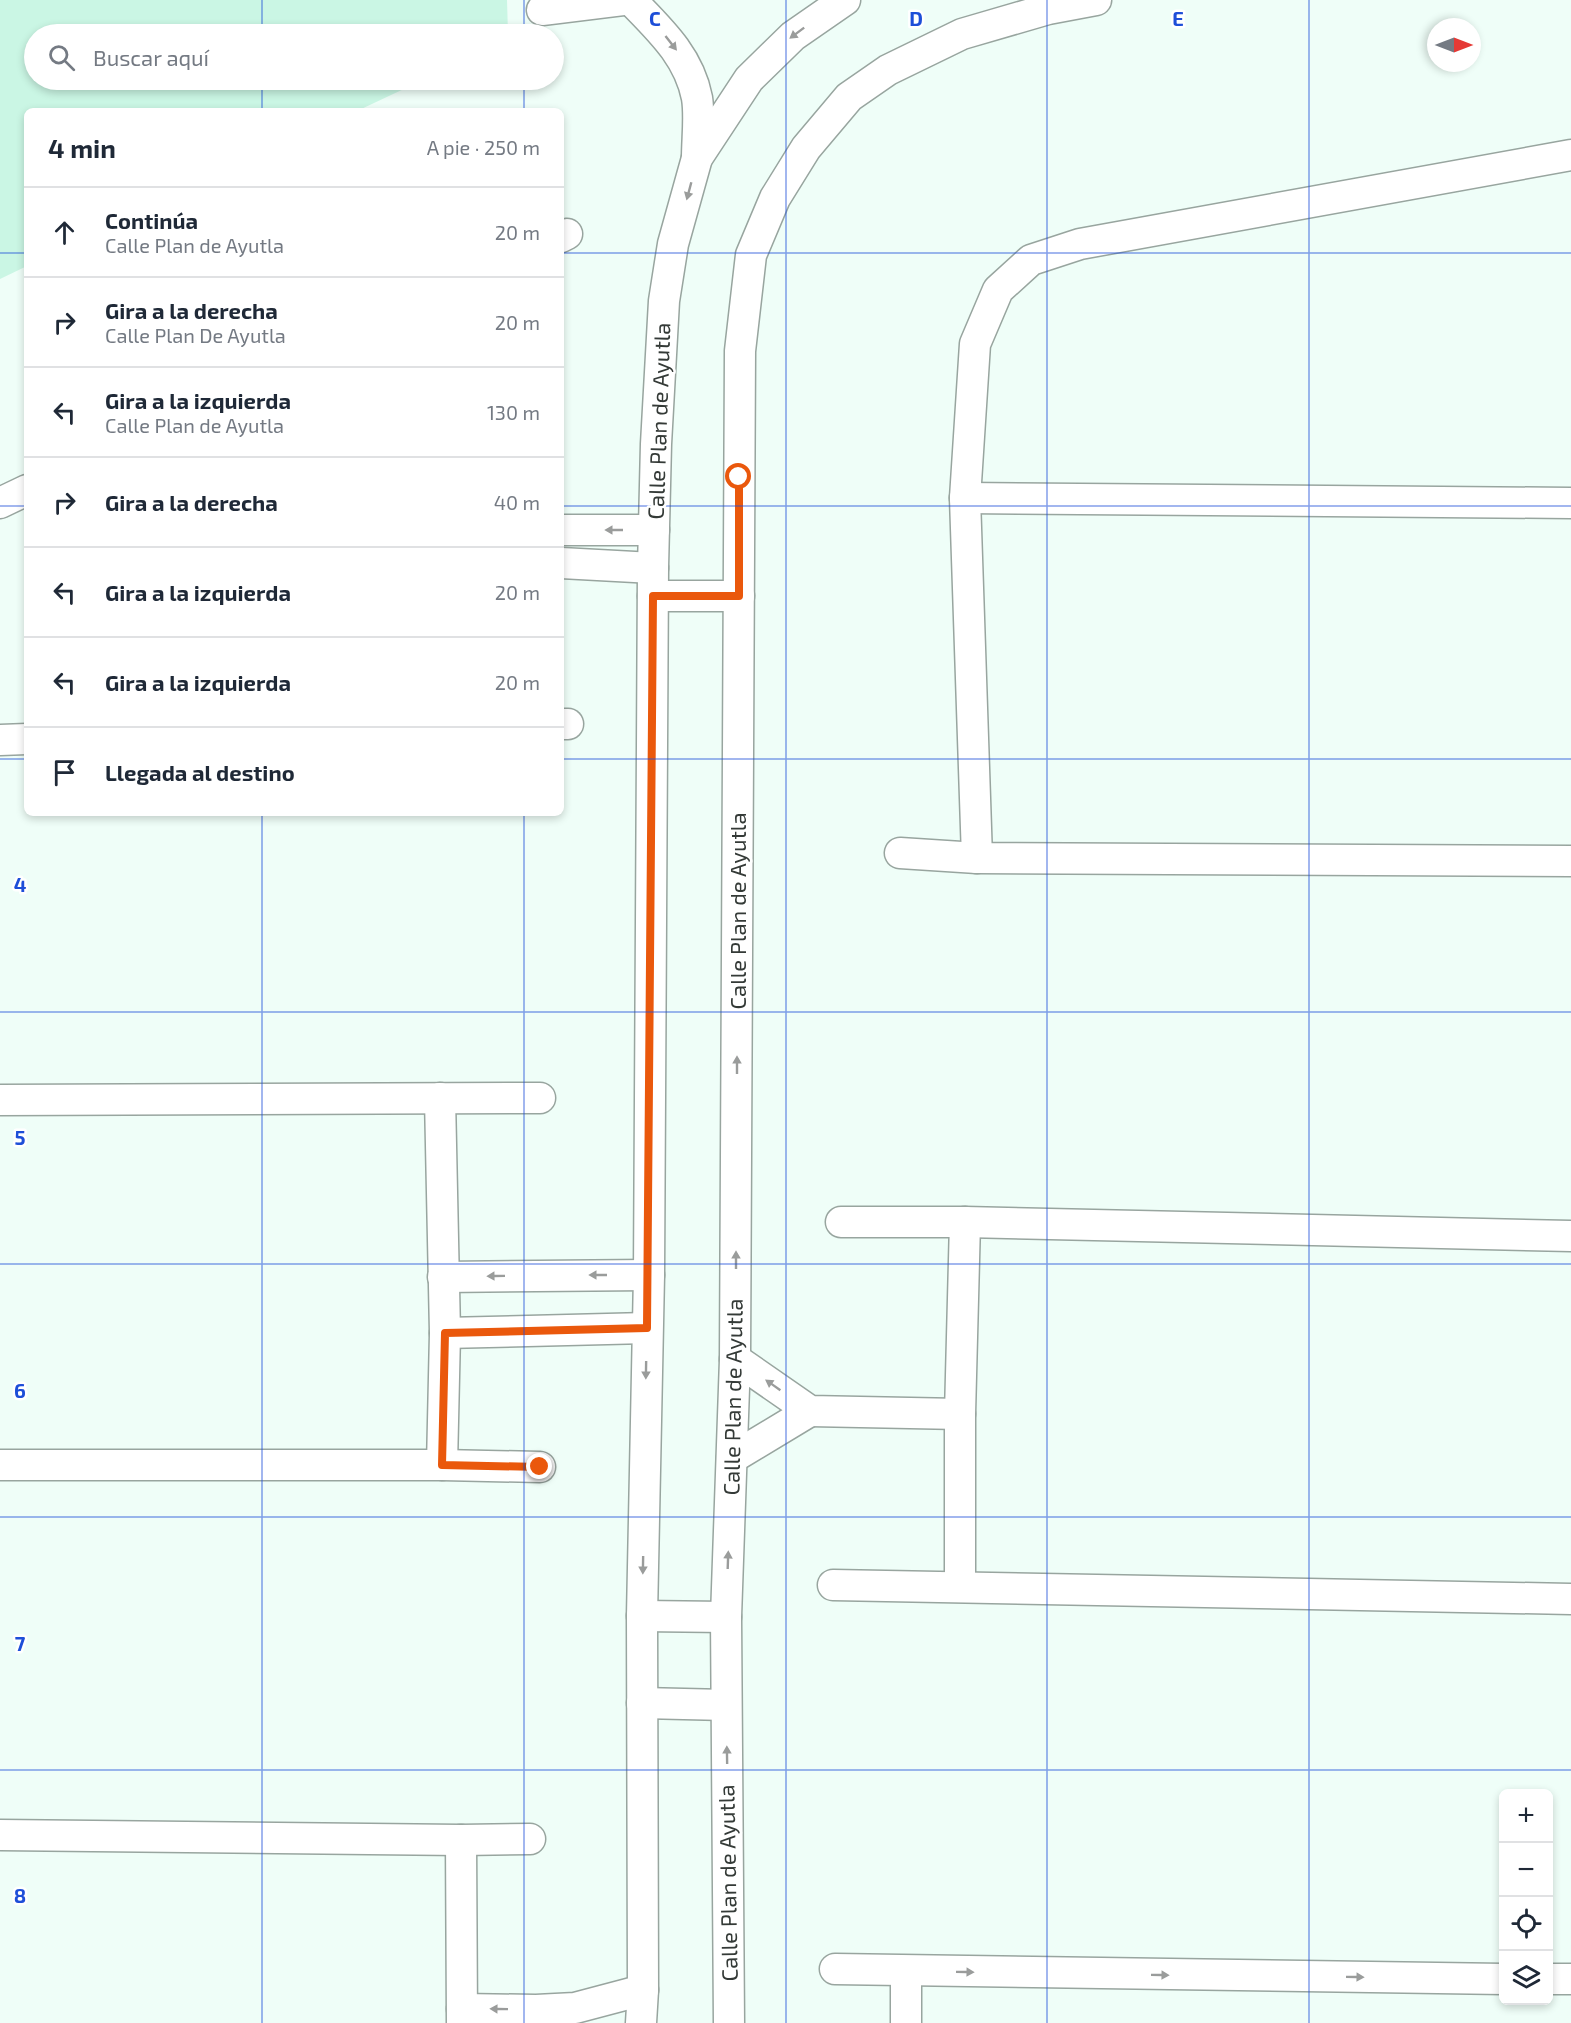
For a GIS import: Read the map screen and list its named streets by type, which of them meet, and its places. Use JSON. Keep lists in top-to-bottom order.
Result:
{
  "streets": {
    "street": ["Calle Plan de Ayutla"]
  },
  "north": "right",
  "page": {
    "search": "Buscar aquí",
    "heading": ["4 min", "A pie · 250 m"],
    "list": [
      ["Continúa", "Calle Plan de Ayutla", "20 m"],
      ["Gira a la derecha", "Calle Plan De Ayutla", "20 m"],
      ["Gira a la izquierda", "Calle Plan de Ayutla", "130 m"],
      ["Gira a la derecha", "40 m"],
      ["Gira a la izquierda", "20 m"],
      ["Gira a la izquierda", "20 m"],
      "Llegada al destino"
    ],
    "map_buttons": ["+", "−"]
  },
  "grid": {
    "columns": ["C", "D", "E"],
    "rows": [
      "4",
      "5",
      "6",
      "7",
      "8"
    ]
  }
}
